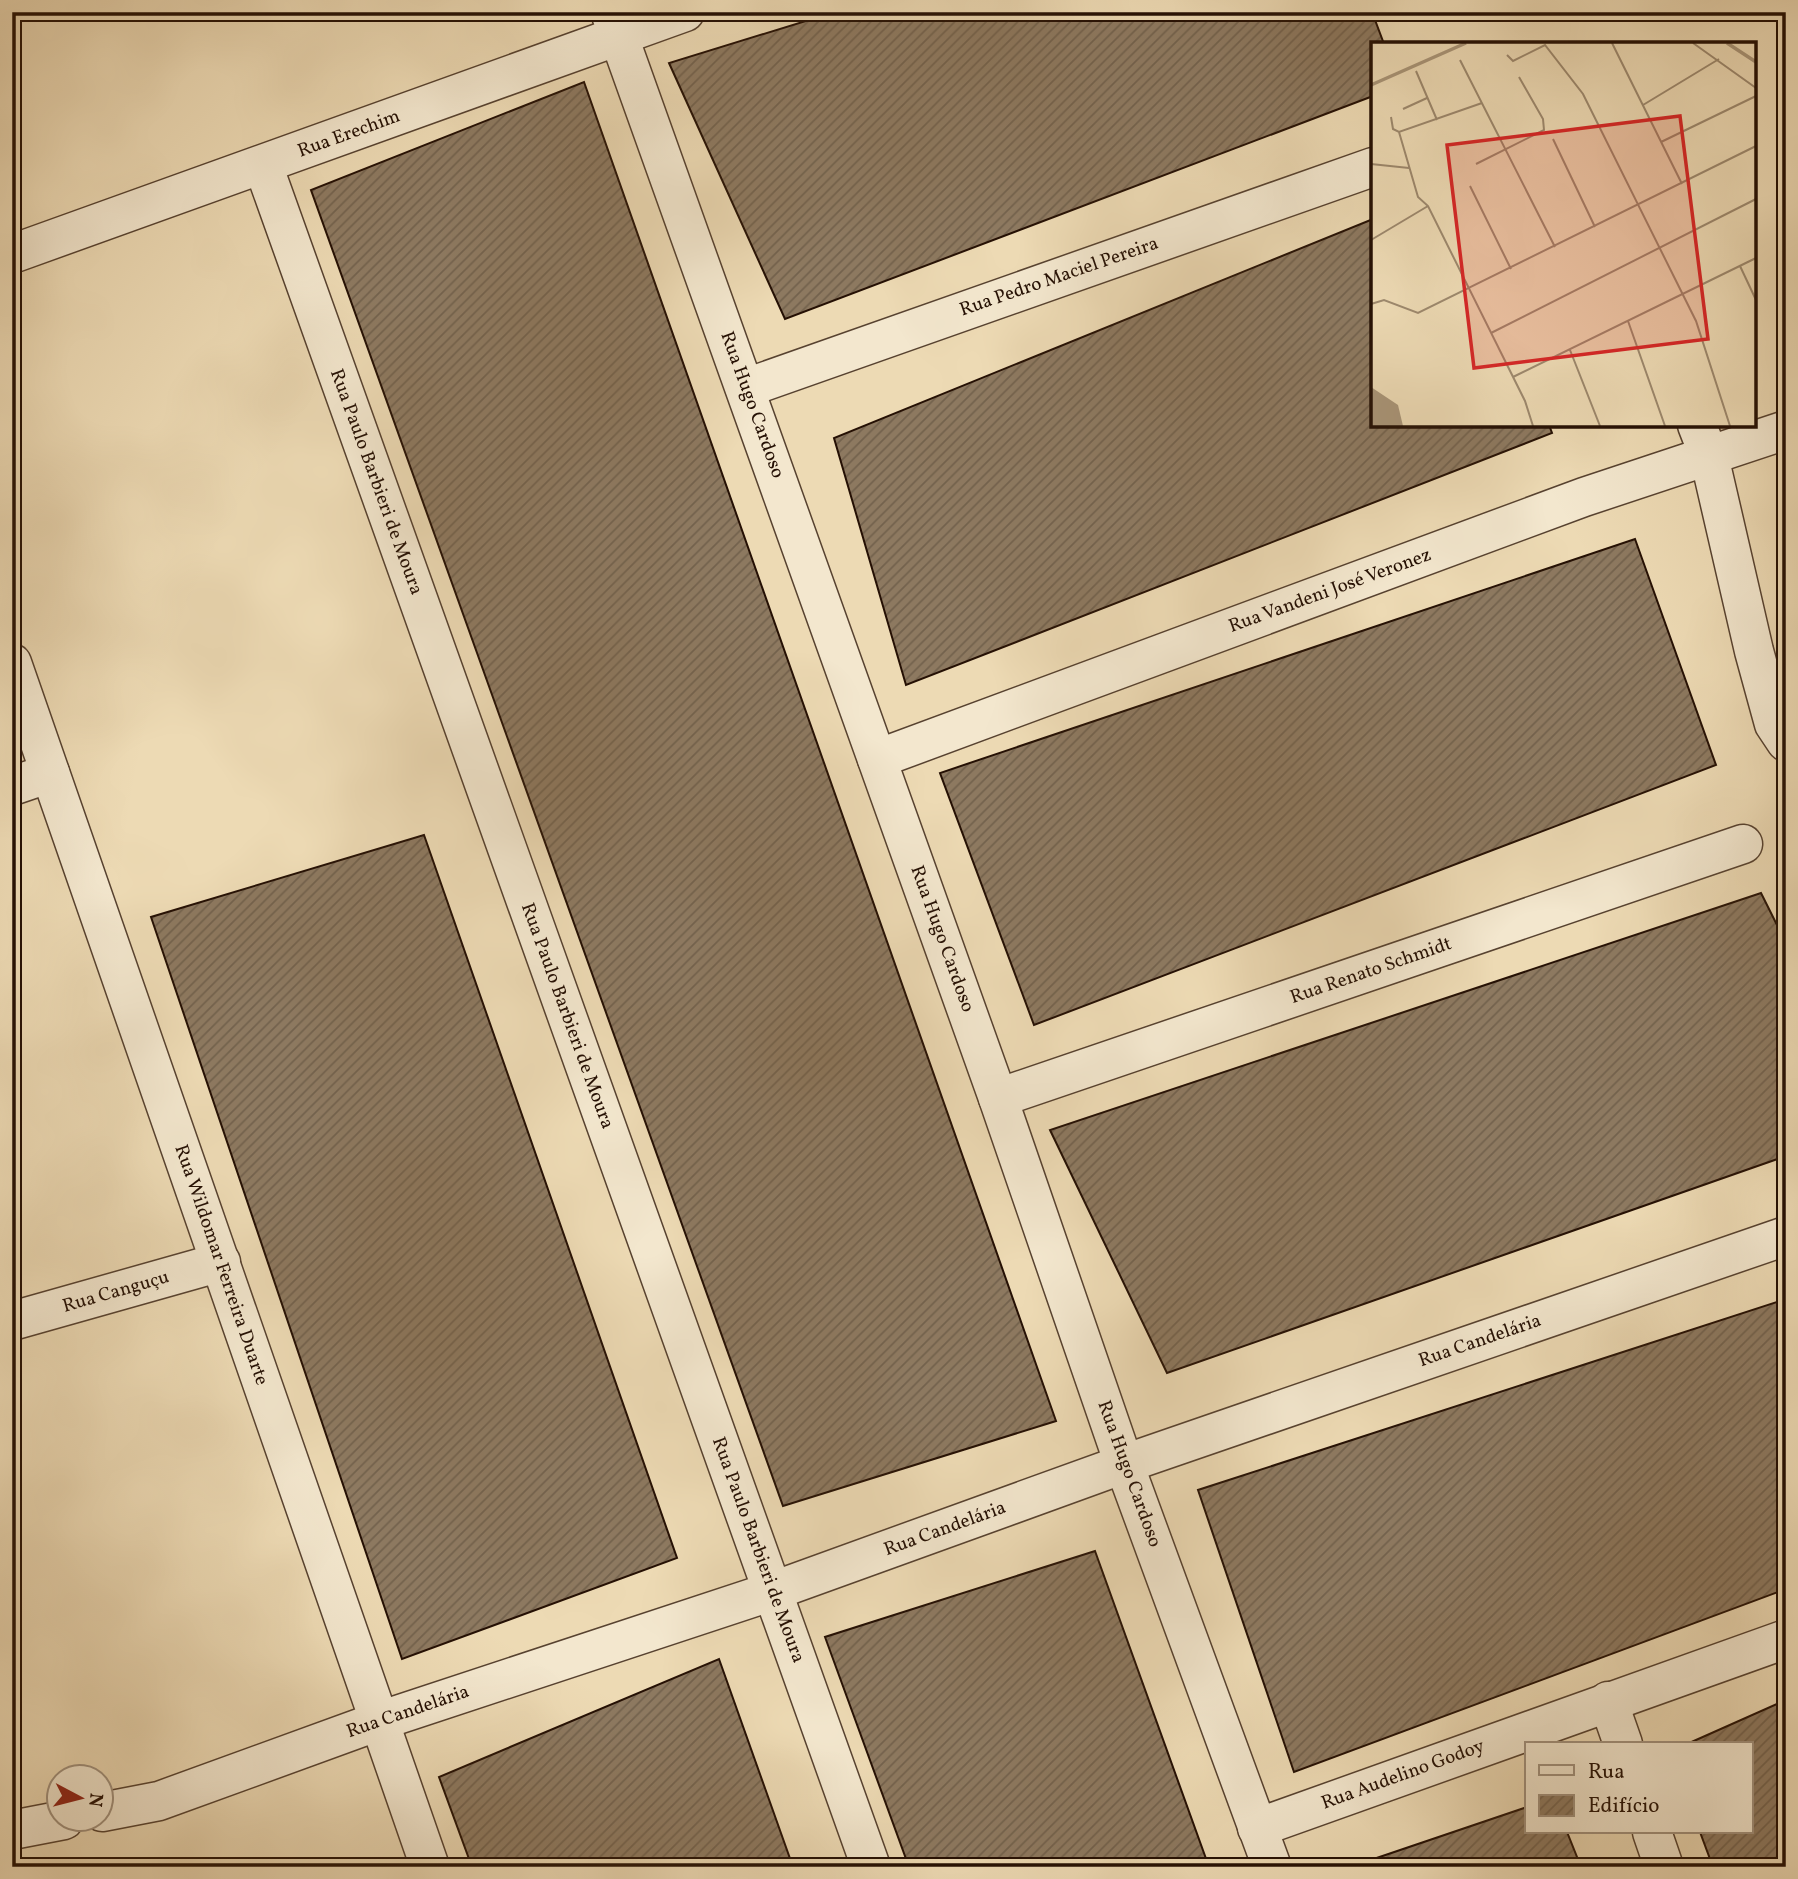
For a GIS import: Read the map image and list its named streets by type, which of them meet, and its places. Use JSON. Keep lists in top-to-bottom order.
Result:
{
  "streets": {
    "street": [
      "Rua Erechim",
      "Rua Pedro Maciel Pereira",
      "Rua Hugo Cardoso",
      "Rua Paulo Barbieri de Moura",
      "Rua Vandeni José Veronez",
      "Rua Renato Schmidt",
      "Rua Wildomar Ferreira Duarte",
      "Rua Canguçu",
      "Rua Candelária",
      "Rua Audelino Godoy"
    ]
  },
  "crossings": [
    ["Rua Erechim", "Rua Hugo Cardoso"],
    ["Rua Erechim", "Rua Paulo Barbieri de Moura"],
    ["Rua Pedro Maciel Pereira", "Rua Hugo Cardoso"],
    ["Rua Hugo Cardoso", "Rua Vandeni José Veronez"],
    ["Rua Hugo Cardoso", "Rua Renato Schmidt"],
    ["Rua Hugo Cardoso", "Rua Candelária"],
    ["Rua Hugo Cardoso", "Rua Audelino Godoy"],
    ["Rua Paulo Barbieri de Moura", "Rua Candelária"],
    ["Rua Wildomar Ferreira Duarte", "Rua Canguçu"],
    ["Rua Wildomar Ferreira Duarte", "Rua Candelária"]
  ],
  "legend": ["Rua", "Edifício"],
  "north": "right"
}
